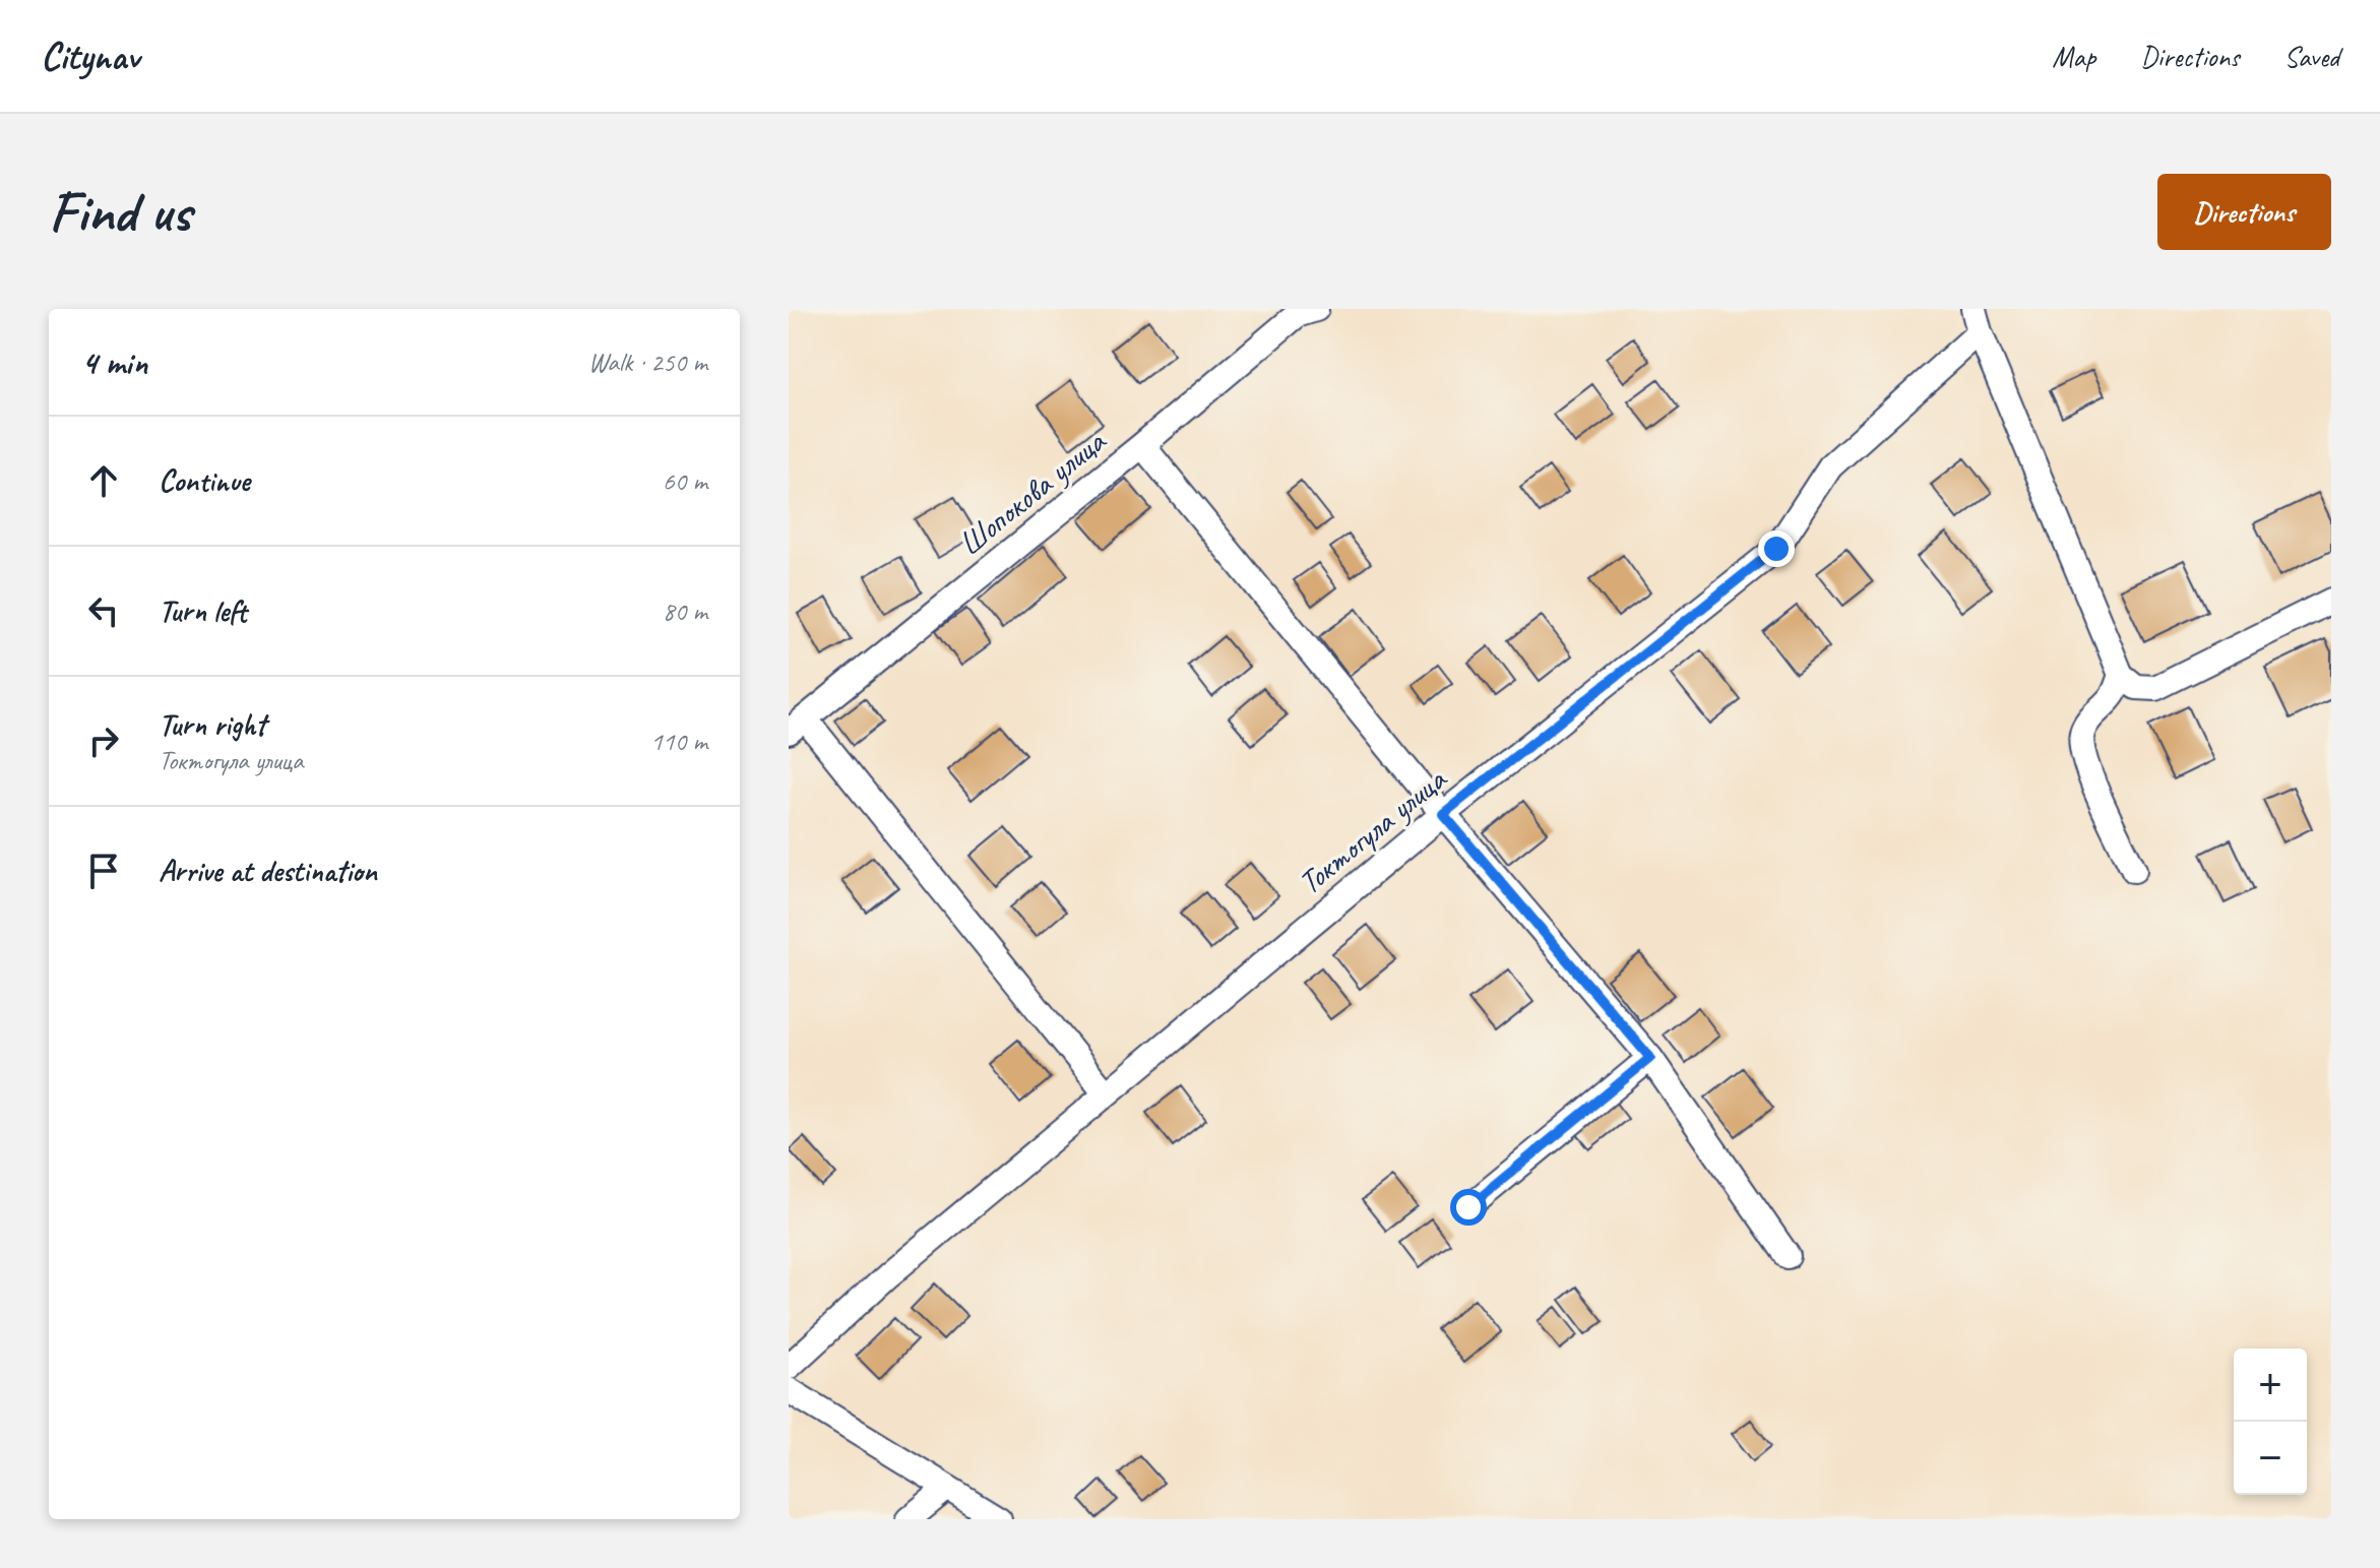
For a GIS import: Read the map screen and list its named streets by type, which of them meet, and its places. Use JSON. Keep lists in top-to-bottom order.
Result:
{
  "streets": {
    "street": ["Шопокова улица", "Токтогула улица"]
  },
  "page": {
    "header": "Citynav",
    "nav": ["Map", "Directions", "Saved"],
    "buttons": "Directions",
    "title": "Find us",
    "heading": ["4 min", "Walk · 250 m"],
    "list": [
      ["Continue", "60 m"],
      ["Turn left", "80 m"],
      ["Turn right", "Токтогула улица", "110 m"],
      "Arrive at destination"
    ],
    "map_buttons": ["+", "−"]
  }
}
